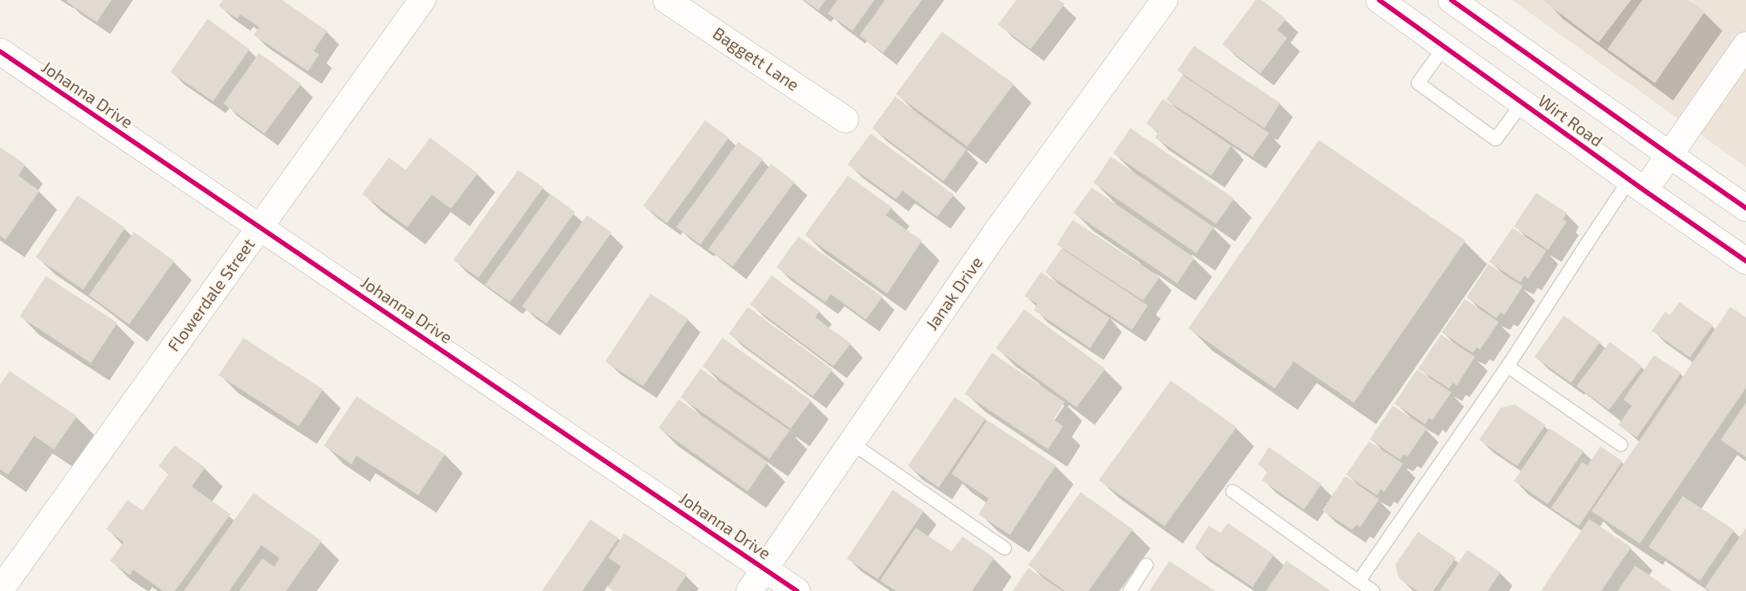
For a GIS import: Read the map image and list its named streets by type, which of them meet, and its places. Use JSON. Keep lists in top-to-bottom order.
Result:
{
  "streets": {
    "street": [
      "Baggett Lane",
      "Johanna Drive",
      "Wirt Road",
      "Janak Drive",
      "Flowerdale Street"
    ]
  },
  "crossings": [
    ["Johanna Drive", "Janak Drive"],
    ["Johanna Drive", "Flowerdale Street"]
  ]
}
